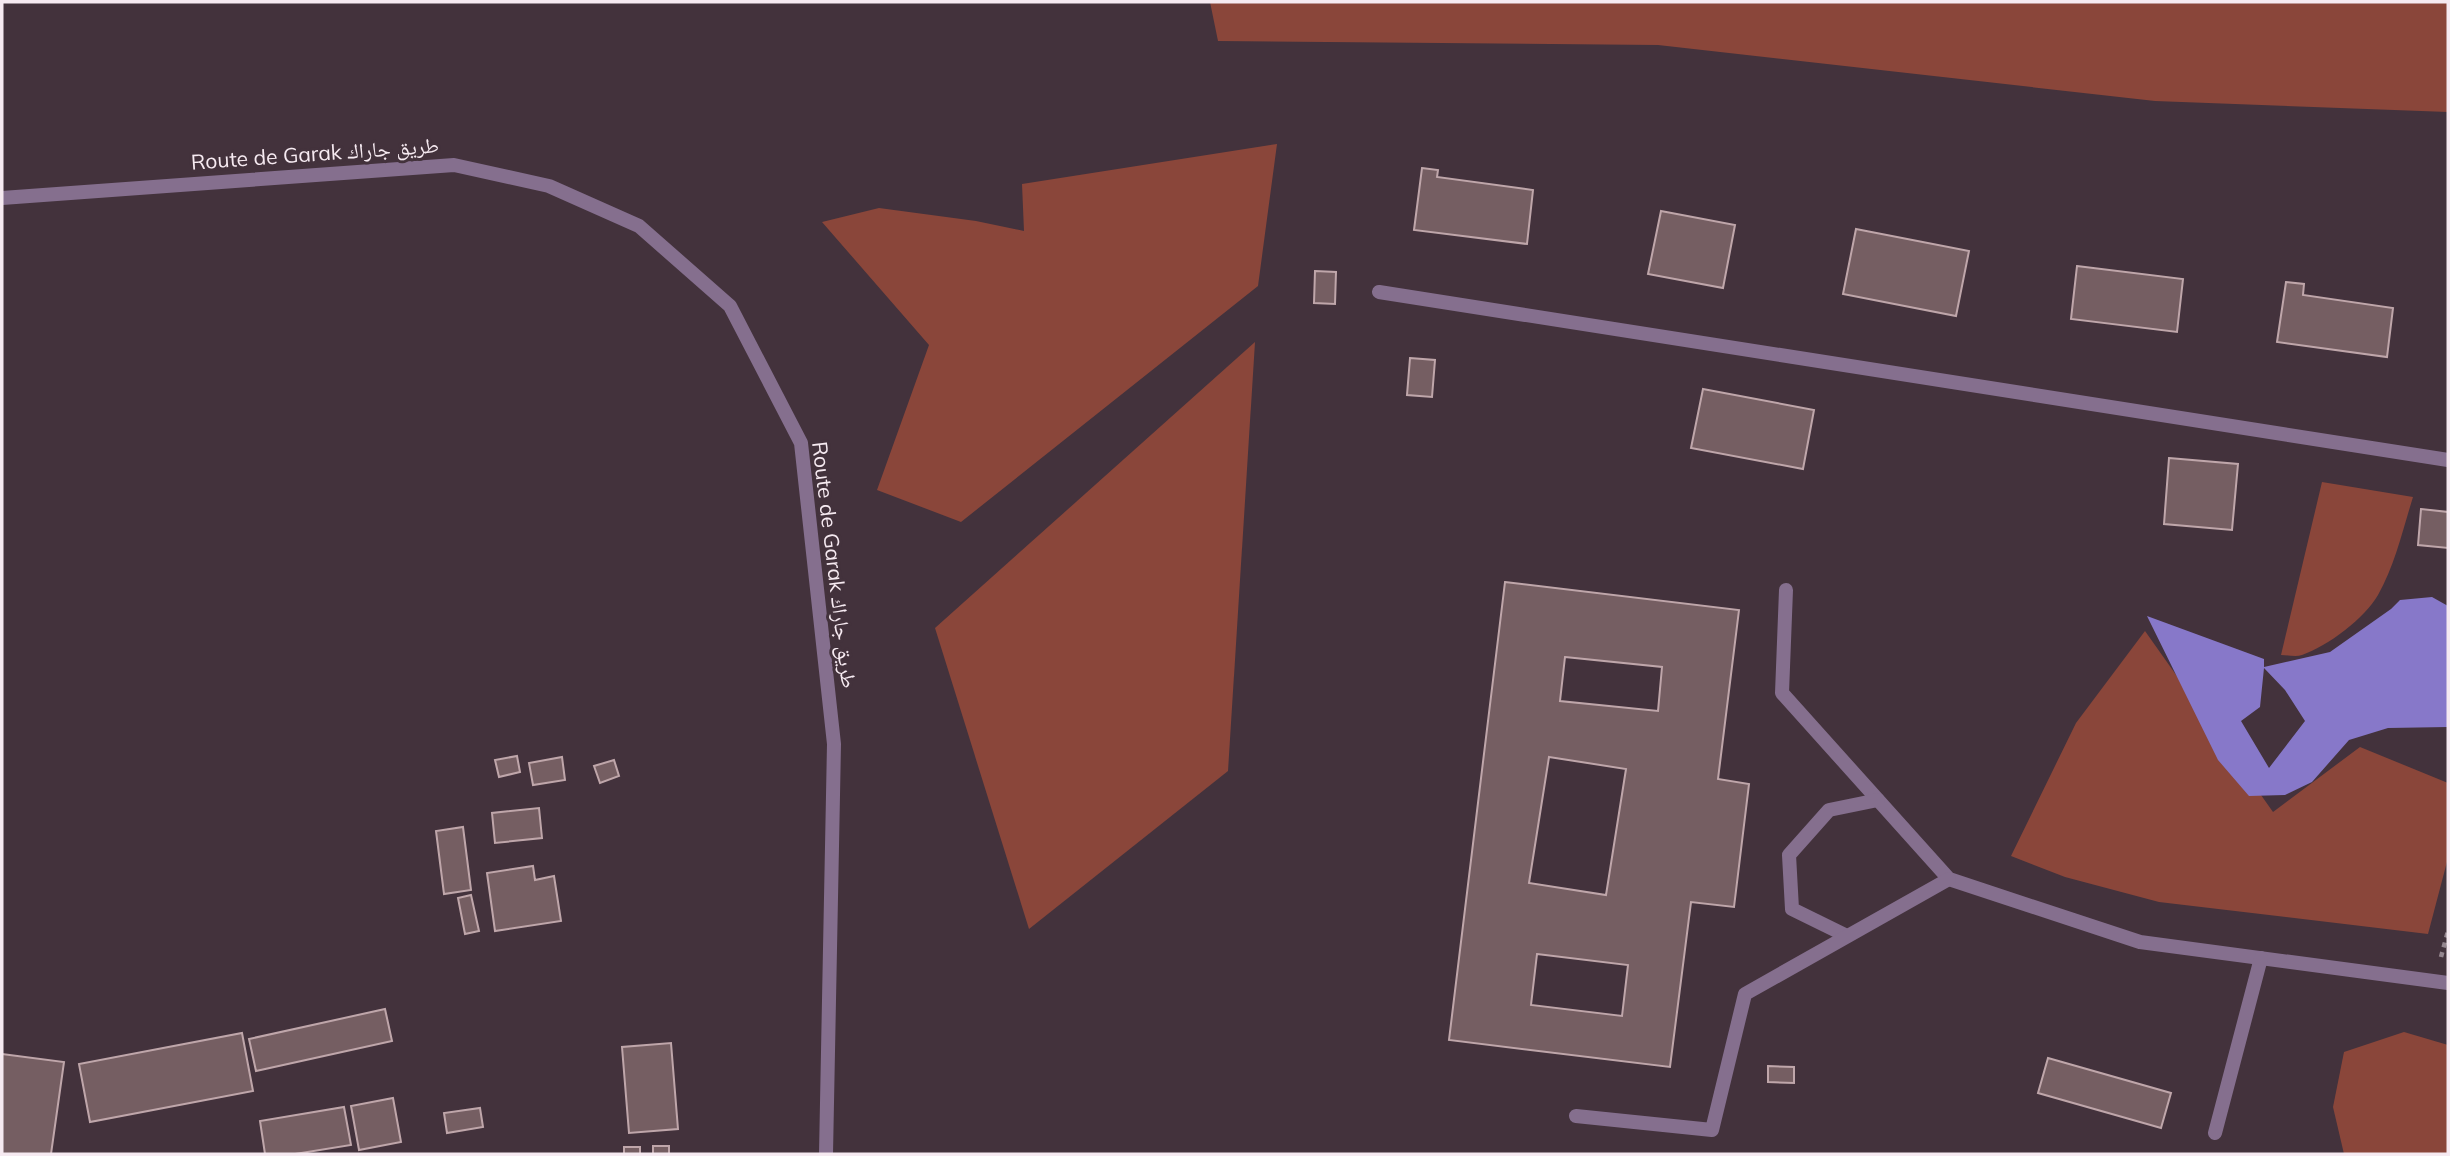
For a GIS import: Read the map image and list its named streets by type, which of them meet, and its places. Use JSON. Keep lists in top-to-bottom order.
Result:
{
  "streets": {
    "street": ["Route de Garak طريق جاراك"]
  }
}
